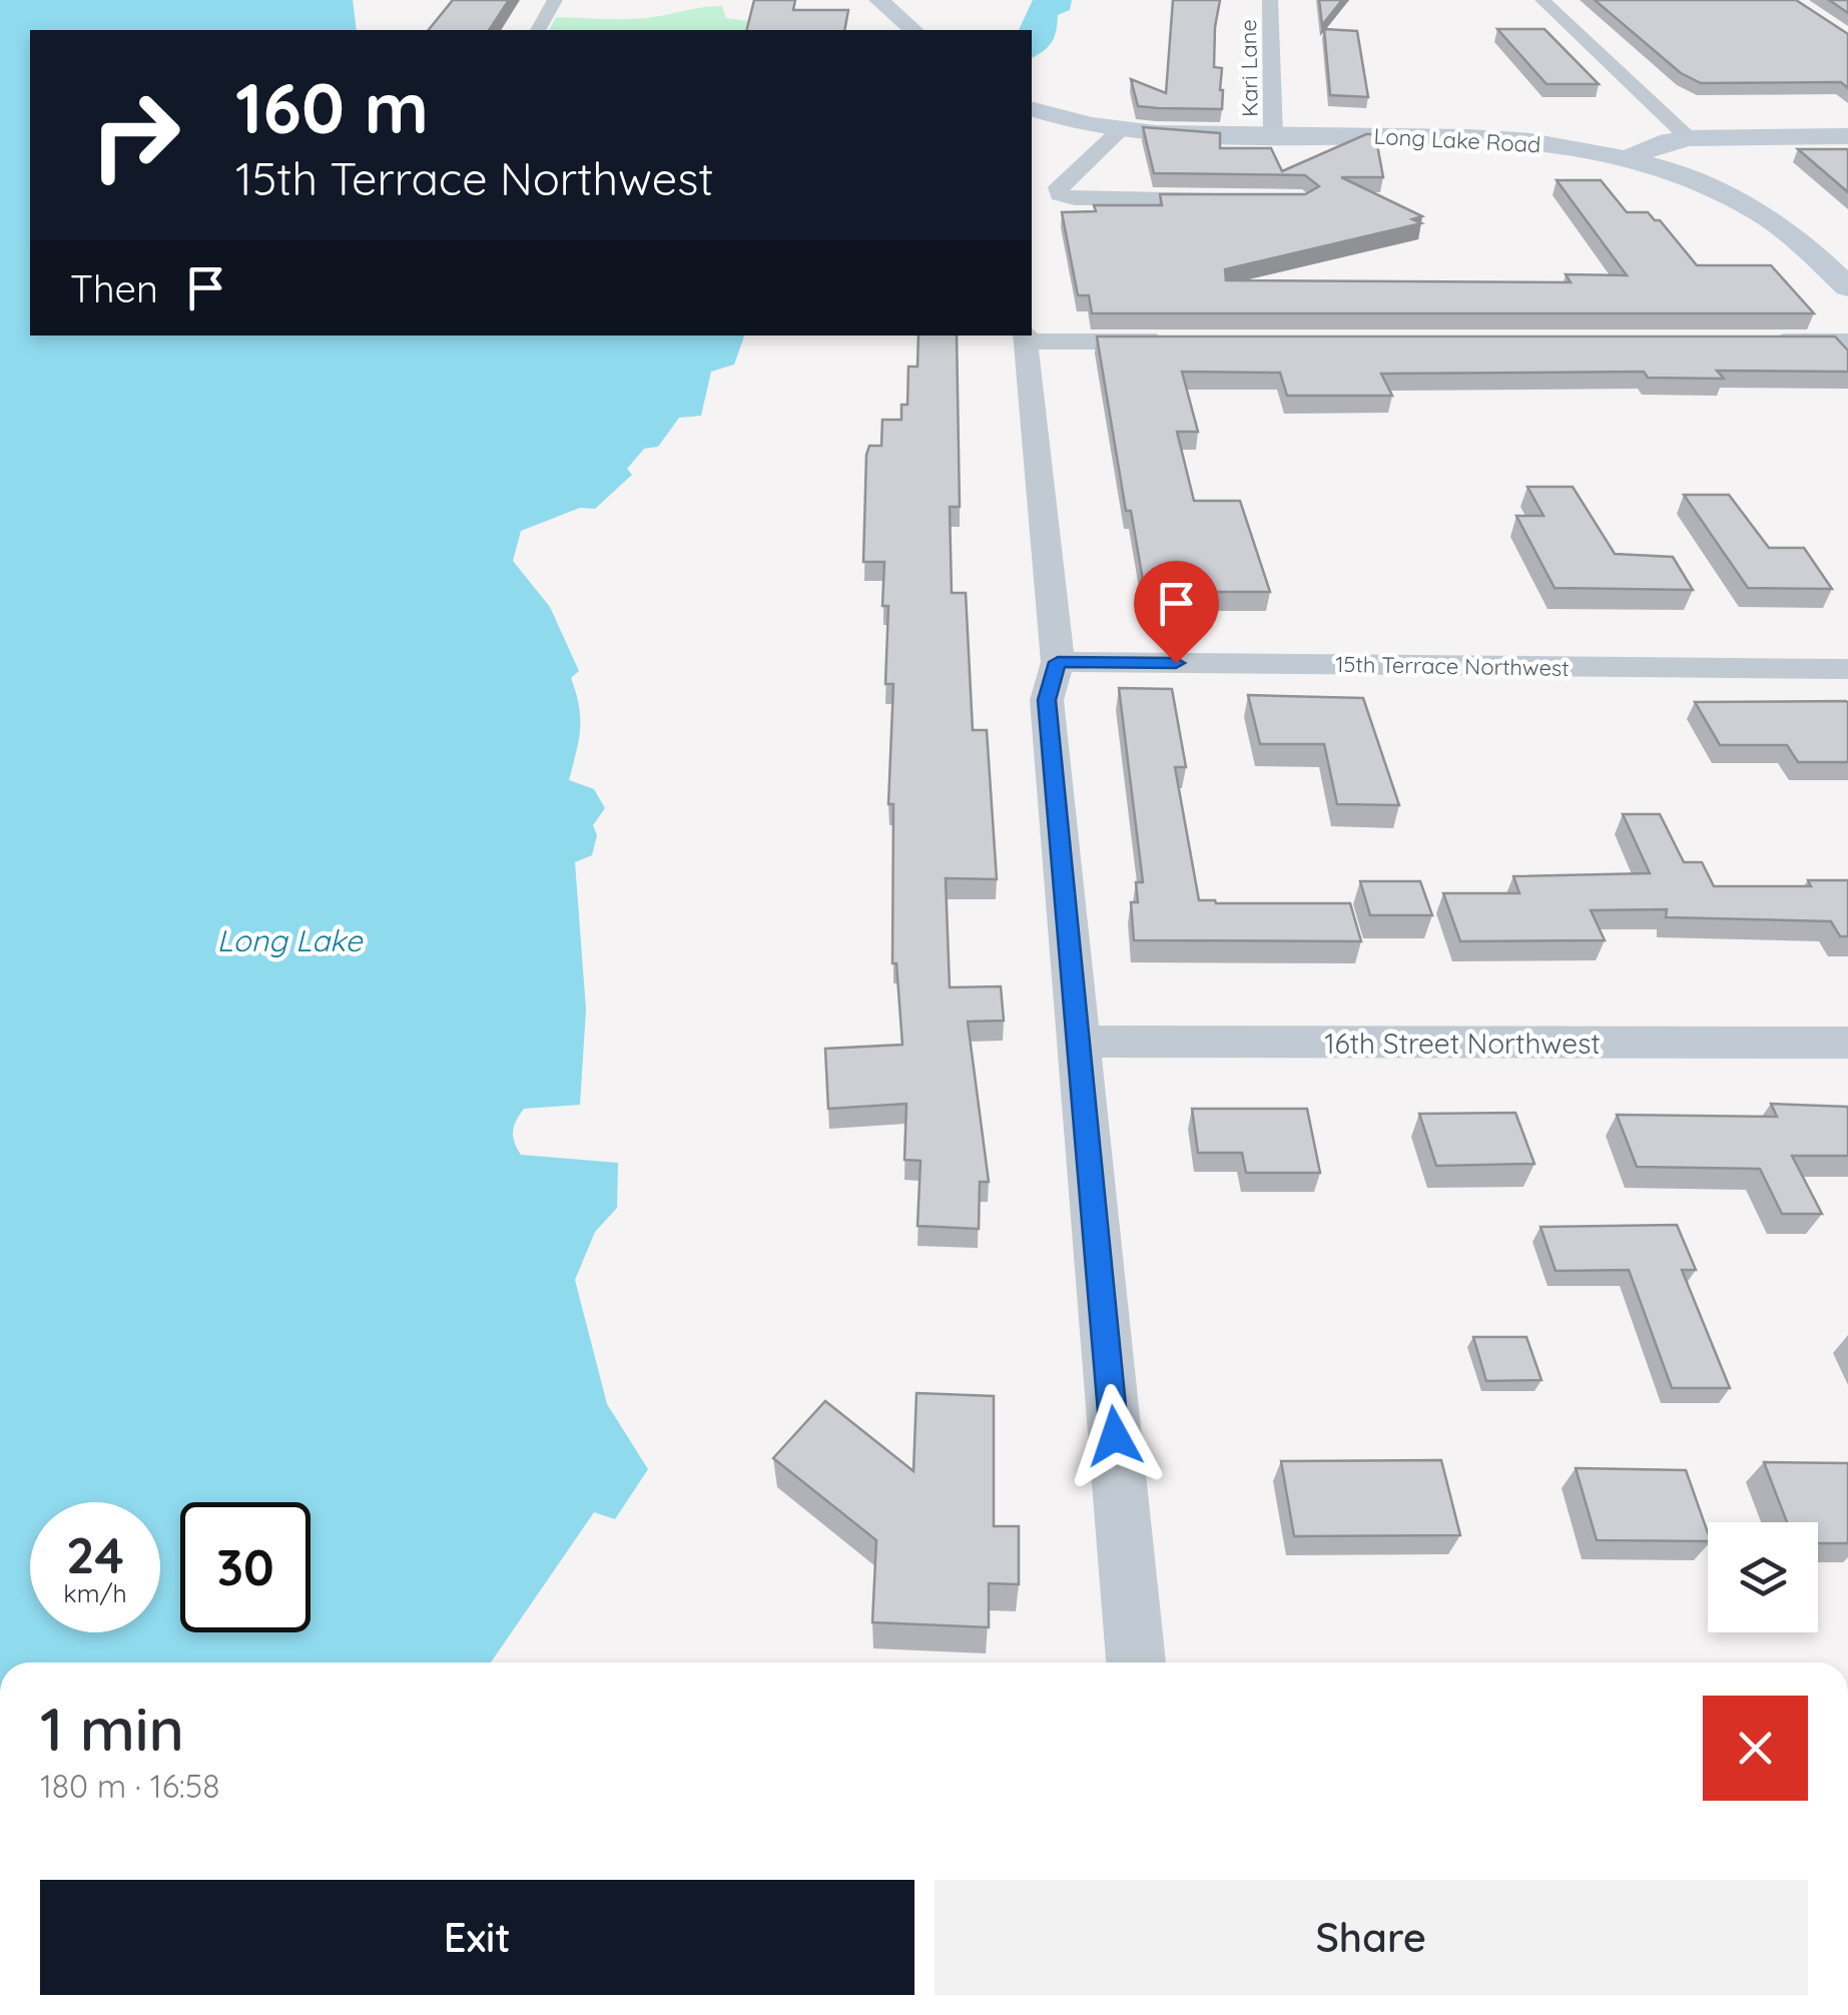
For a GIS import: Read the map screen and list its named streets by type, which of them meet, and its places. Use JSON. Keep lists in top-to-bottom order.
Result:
{
  "streets": {
    "street": [
      "Kari Lane",
      "Long Lake Road",
      "15th Terrace Northwest",
      "16th Street Northwest"
    ]
  },
  "crossings": [
    ["Kari Lane", "Long Lake Road"]
  ],
  "water": ["Long Lake"],
  "page": {
    "turn": ["160 m", "15th Terrace Northwest"],
    "then": "Then",
    "speed": "24 km/h",
    "limit": "30",
    "heading": ["1 min", "180 m · 16:58"],
    "buttons": ["Exit", "Share"]
  }
}
